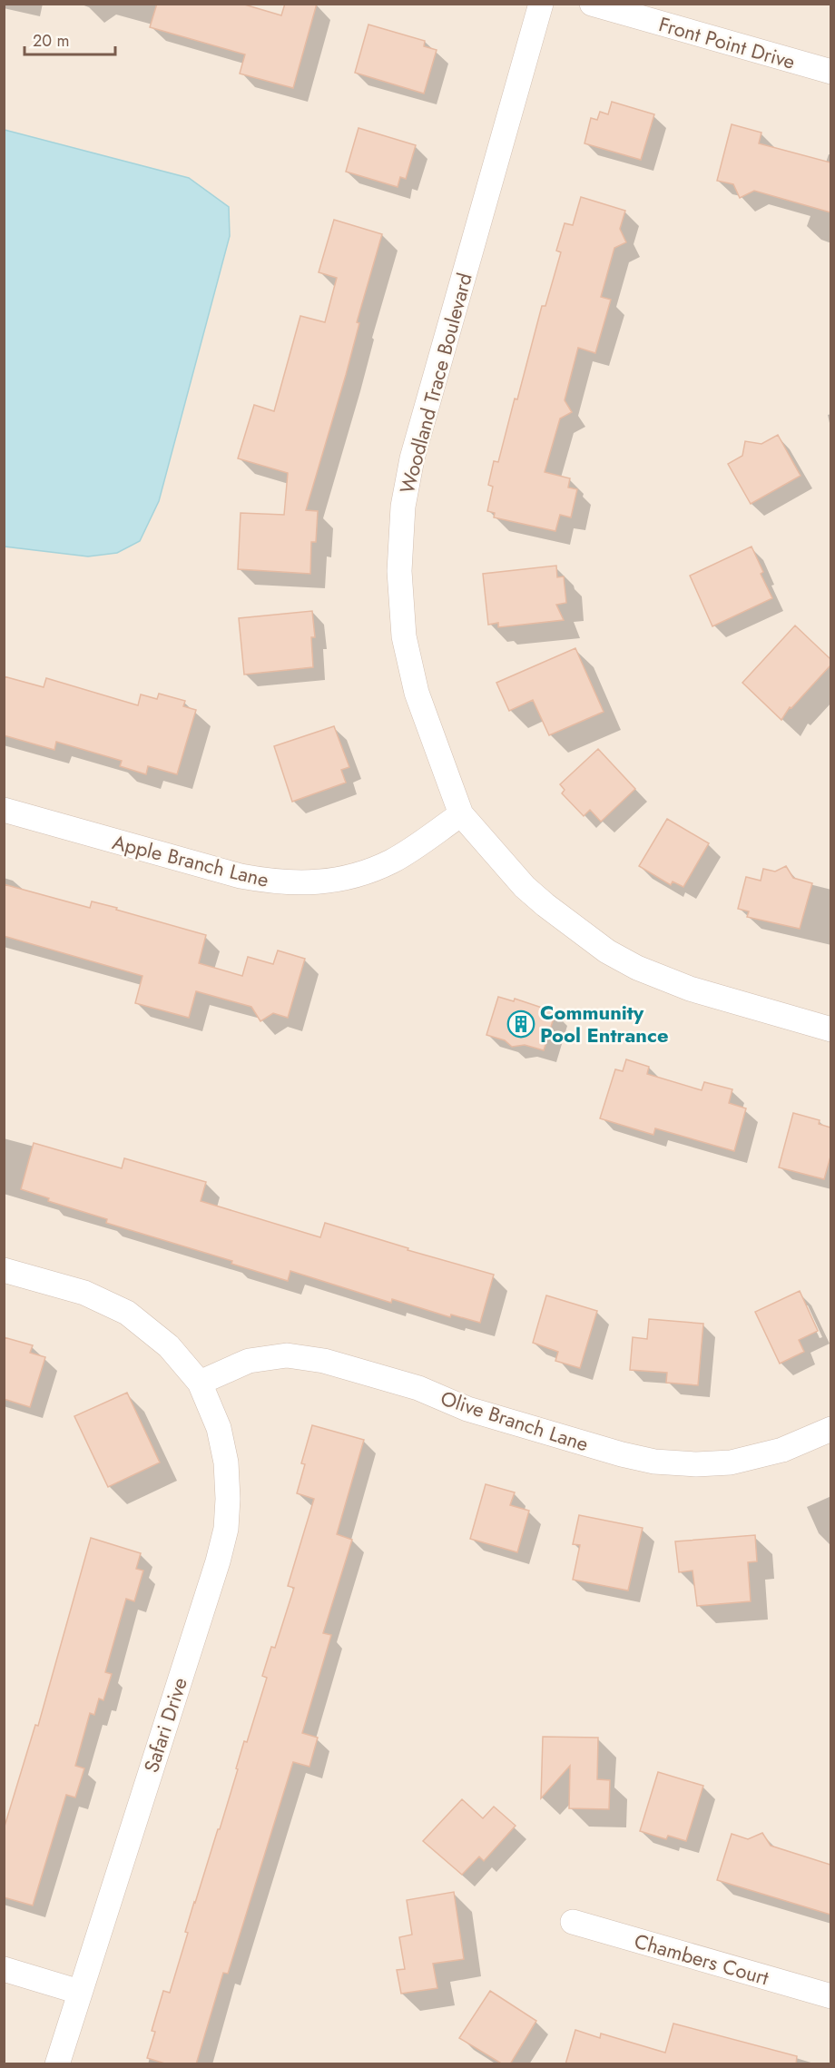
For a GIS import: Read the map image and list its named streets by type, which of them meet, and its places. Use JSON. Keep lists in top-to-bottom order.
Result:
{
  "streets": {
    "street": [
      "Front Point Drive",
      "Woodland Trace Boulevard",
      "Apple Branch Lane",
      "Olive Branch Lane",
      "Safari Drive",
      "Chambers Court"
    ]
  },
  "crossings": [
    ["Woodland Trace Boulevard", "Apple Branch Lane"],
    ["Olive Branch Lane", "Safari Drive"]
  ],
  "places": {
    "building": ["Community Pool Entrance"]
  },
  "scale_bar": "20 m"
}
